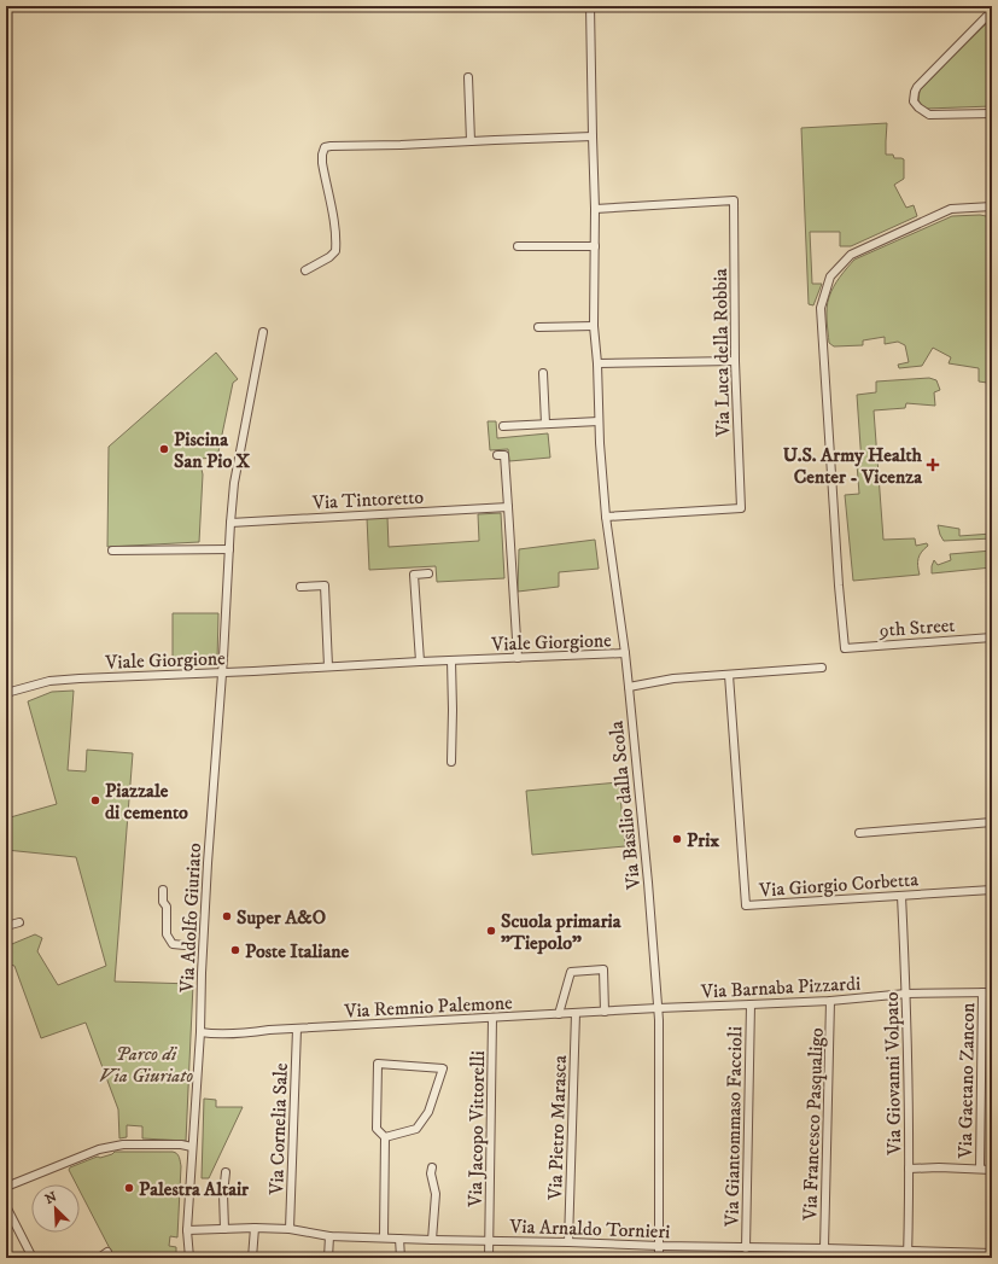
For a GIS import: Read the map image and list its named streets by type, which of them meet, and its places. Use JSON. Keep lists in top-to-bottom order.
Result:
{
  "streets": {
    "street": [
      "Via Luca della Robbia",
      "Via Tintoretto",
      "9th Street",
      "Viale Giorgione",
      "Via Basilio dalla Scola",
      "Via Giorgio Corbetta",
      "Via Adolfo Giuriato",
      "Via Barnaba Pizzardi",
      "Via Remnio Palemone",
      "Via Giovanni Volpato",
      "Via Gaetano Zancon",
      "Via Francesco Pasqualigo",
      "Via Giantommaso Faccioli",
      "Via Pietro Marasca",
      "Via Cornelia Sale",
      "Via Jacopo Vittorelli",
      "Via Arnaldo Tornieri"
    ]
  },
  "crossings": [
    ["Via Luca della Robbia", "Via Basilio dalla Scola"],
    ["Via Tintoretto", "Via Adolfo Giuriato"],
    ["Viale Giorgione", "Via Basilio dalla Scola"],
    ["Viale Giorgione", "Via Adolfo Giuriato"],
    ["Via Basilio dalla Scola", "Via Barnaba Pizzardi"],
    ["Via Basilio dalla Scola", "Via Remnio Palemone"],
    ["Via Basilio dalla Scola", "Via Arnaldo Tornieri"],
    ["Via Giorgio Corbetta", "Via Giovanni Volpato"],
    ["Via Adolfo Giuriato", "Via Remnio Palemone"],
    ["Via Adolfo Giuriato", "Via Arnaldo Tornieri"],
    ["Via Barnaba Pizzardi", "Via Remnio Palemone"],
    ["Via Barnaba Pizzardi", "Via Giovanni Volpato"],
    ["Via Barnaba Pizzardi", "Via Gaetano Zancon"],
    ["Via Barnaba Pizzardi", "Via Francesco Pasqualigo"],
    ["Via Barnaba Pizzardi", "Via Giantommaso Faccioli"],
    ["Via Remnio Palemone", "Via Pietro Marasca"],
    ["Via Remnio Palemone", "Via Cornelia Sale"],
    ["Via Remnio Palemone", "Via Jacopo Vittorelli"],
    ["Via Giovanni Volpato", "Via Arnaldo Tornieri"],
    ["Via Francesco Pasqualigo", "Via Arnaldo Tornieri"],
    ["Via Giantommaso Faccioli", "Via Arnaldo Tornieri"],
    ["Via Pietro Marasca", "Via Arnaldo Tornieri"],
    ["Via Cornelia Sale", "Via Arnaldo Tornieri"],
    ["Via Jacopo Vittorelli", "Via Arnaldo Tornieri"]
  ],
  "parks": ["Parco di Via Giuriato"],
  "places": {
    "other": [
      "Piscina San Pio X",
      "Piazzale di cemento",
      "Prix",
      "Super A&O",
      "Scuola primaria \"Tiepolo\"",
      "Poste Italiane",
      "Palestra Altair"
    ],
    "health": ["U.S. Army Health Center - Vicenza"]
  },
  "north": "top left"
}
